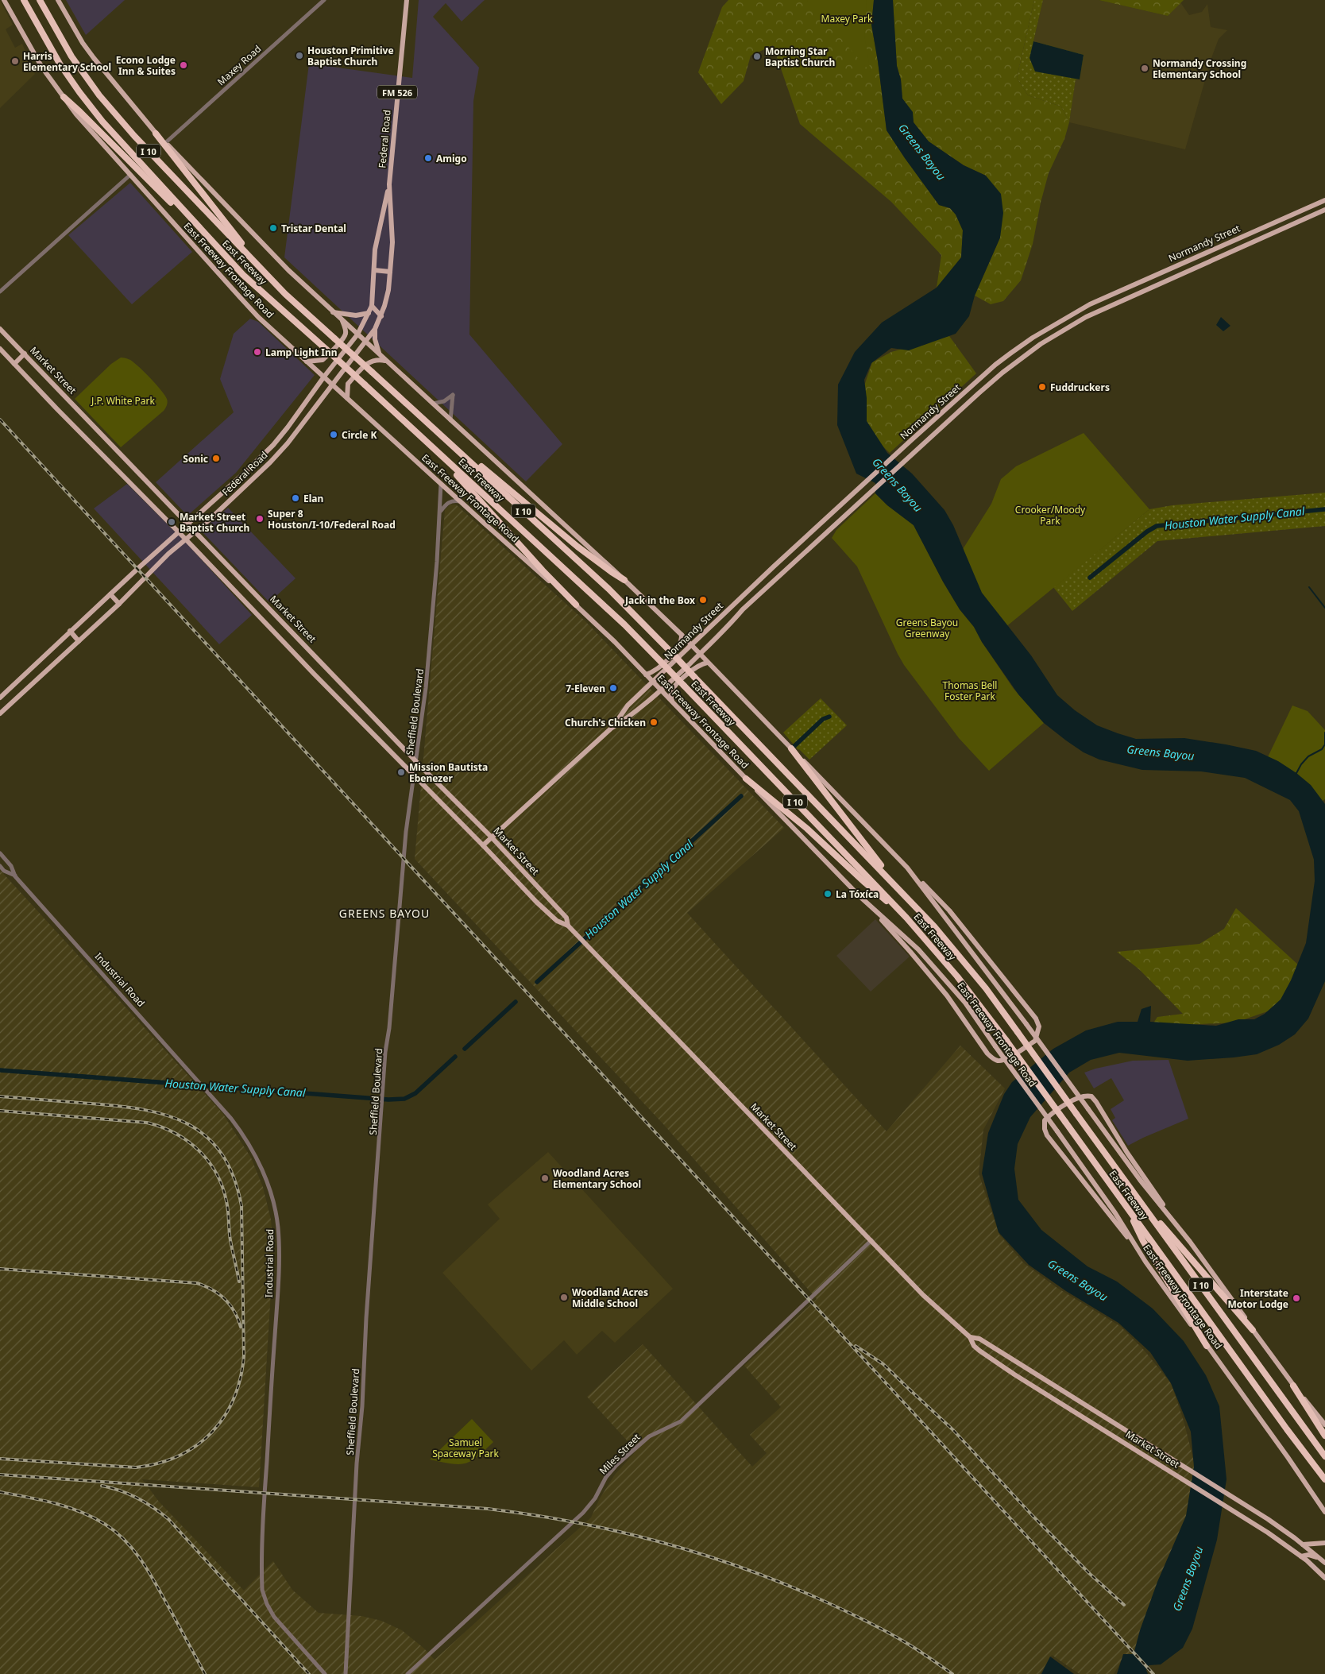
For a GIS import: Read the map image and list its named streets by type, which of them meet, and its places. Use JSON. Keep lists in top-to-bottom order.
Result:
{
  "streets": {
    "highway": ["I 10", "East Freeway"],
    "main road": [
      "FM 526",
      "Federal Road",
      "Normandy Street",
      "East Freeway Frontage Road",
      "Market Street"
    ],
    "street": [
      "Maxey Road",
      "Sheffield Boulevard",
      "Industrial Road",
      "Miles Street"
    ]
  },
  "crossings": [
    ["Federal Road", "East Freeway Frontage Road"],
    ["Federal Road", "Market Street"],
    ["Normandy Street", "East Freeway Frontage Road"],
    ["Normandy Street", "Market Street"],
    ["East Freeway Frontage Road", "Sheffield Boulevard"],
    ["Market Street", "Sheffield Boulevard"],
    ["Market Street", "Miles Street"]
  ],
  "districts": ["GREENS BAYOU"],
  "water": ["Greens Bayou", "Houston Water Supply Canal"],
  "parks": [
    "Maxey Park",
    "J.P. White Park",
    "Crooker/Moody Park",
    "Greens Bayou Greenway",
    "Thomas Bell Foster Park",
    "Samuel Spaceway Park"
  ],
  "places": [
    "Houston Primitive Baptist Church",
    "Morning Star Baptist Church",
    "Harris Elementary School",
    "Econo Lodge Inn & Suites",
    "Normandy Crossing Elementary School",
    "Amigo",
    "Tristar Dental",
    "Lamp Light Inn",
    "Fuddruckers",
    "Circle K",
    "Sonic",
    "Elan",
    "Super 8 Houston/I-10/Federal Road",
    "Market Street Baptist Church",
    "Jack in the Box",
    "7-Eleven",
    "Church's Chicken",
    "Mission Bautista Ebenezer",
    "La Tóxíca",
    "Woodland Acres Elementary School",
    "Woodland Acres Middle School",
    "Interstate Motor Lodge"
  ]
}
